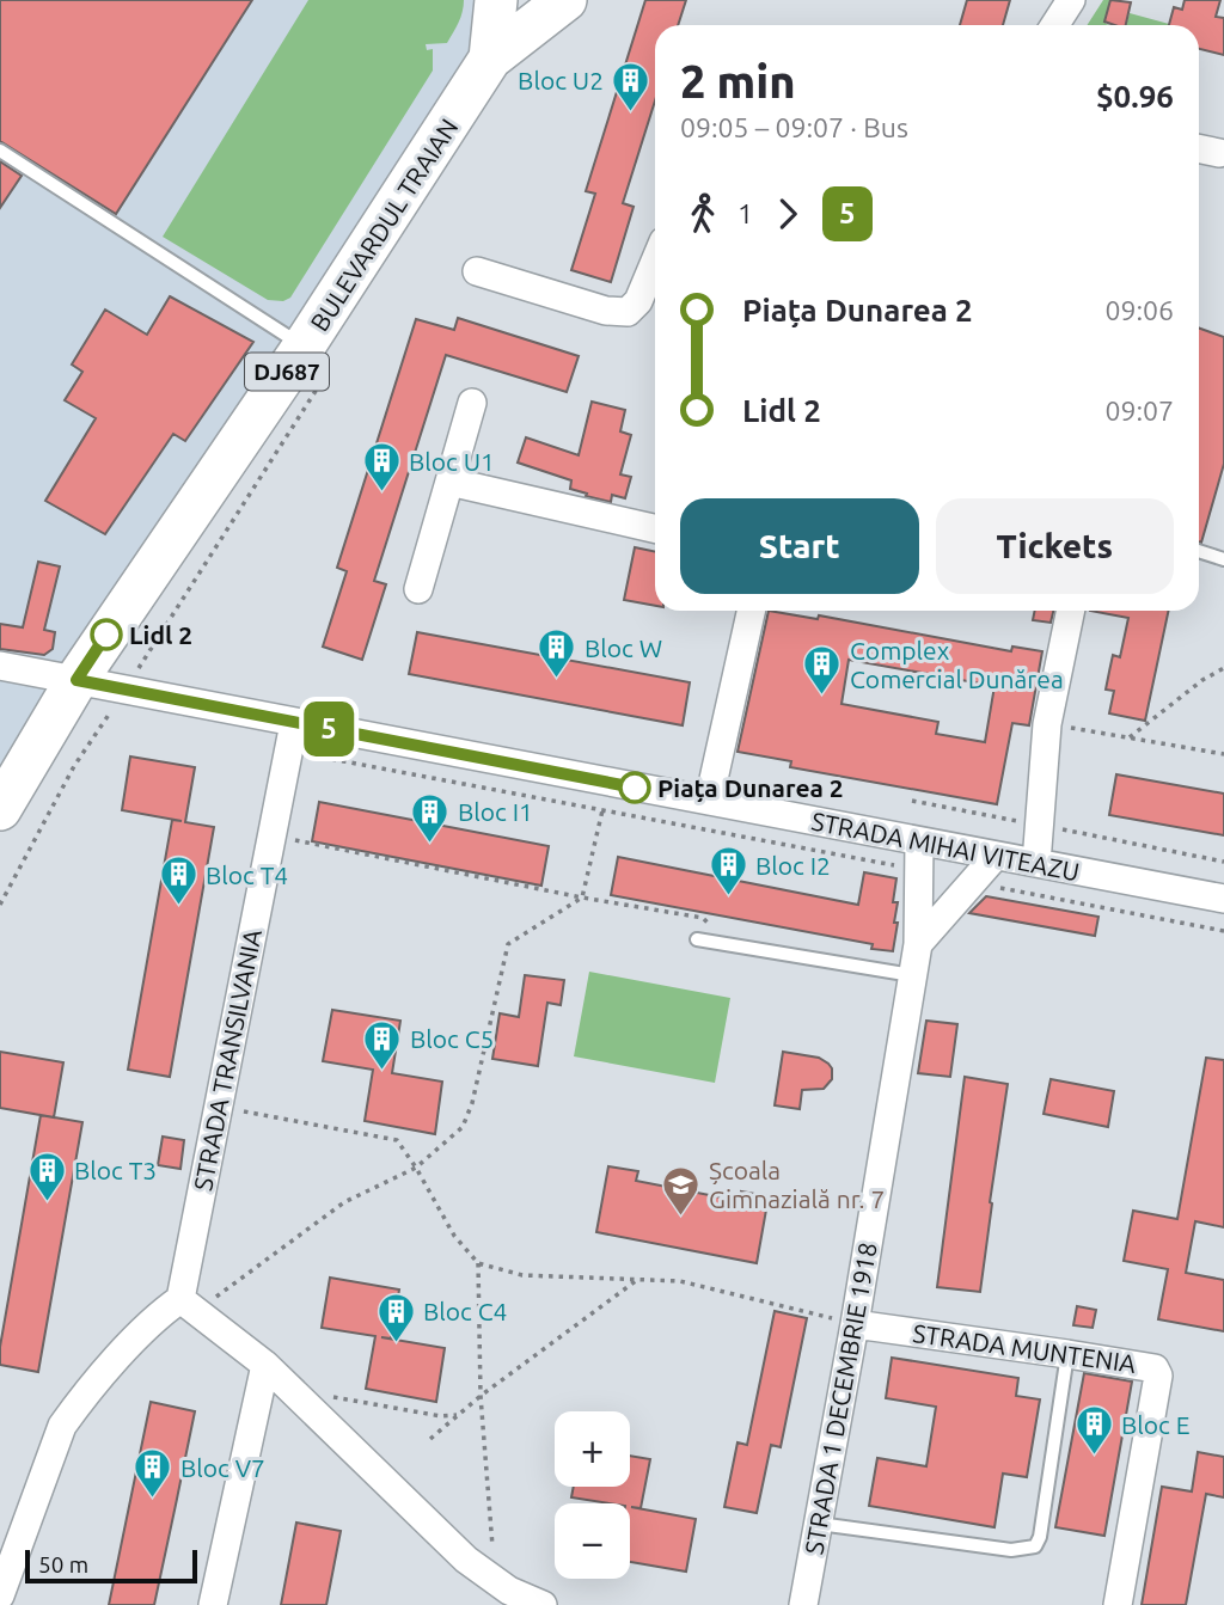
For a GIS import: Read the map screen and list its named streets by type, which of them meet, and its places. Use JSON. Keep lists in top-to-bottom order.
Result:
{
  "streets": {
    "main road": ["BULEVARDUL TRAIAN", "DJ687"],
    "street": [
      "STRADA MIHAI VITEAZU",
      "STRADA TRANSILVANIA",
      "STRADA MUNTENIA",
      "STRADA 1 DECEMBRIE 1918"
    ]
  },
  "crossings": [
    ["BULEVARDUL TRAIAN", "STRADA MIHAI VITEAZU"],
    ["STRADA MIHAI VITEAZU", "STRADA TRANSILVANIA"],
    ["STRADA MIHAI VITEAZU", "STRADA 1 DECEMBRIE 1918"],
    ["STRADA MUNTENIA", "STRADA 1 DECEMBRIE 1918"]
  ],
  "places": {
    "building": [
      "Bloc U2",
      "Bloc U1",
      "Bloc W",
      "Complex Comercial Dunărea",
      "Bloc I1",
      "Bloc I2",
      "Bloc T4",
      "Bloc C5",
      "Bloc T3",
      "Bloc C4",
      "Bloc E",
      "Bloc V7"
    ],
    "other": ["Lidl 2", "Piața Dunarea 2"],
    "school or university": ["Școala Gimnazială nr. 7"]
  },
  "lines": ["bus line 5"],
  "scale_bar": "50 m",
  "page": {
    "on_map": "5",
    "heading": ["2 min", "09:05 – 09:07 · Bus", "$0.96"],
    "legs": ["1", "5"],
    "list": [
      {
        "name": "Piața Dunarea 2",
        "value": "09:06"
      },
      {
        "name": "Lidl 2",
        "value": "09:07"
      }
    ],
    "buttons": ["Start", "Tickets"],
    "map_buttons": ["+", "−"],
    "scale": "50 m"
  }
}
